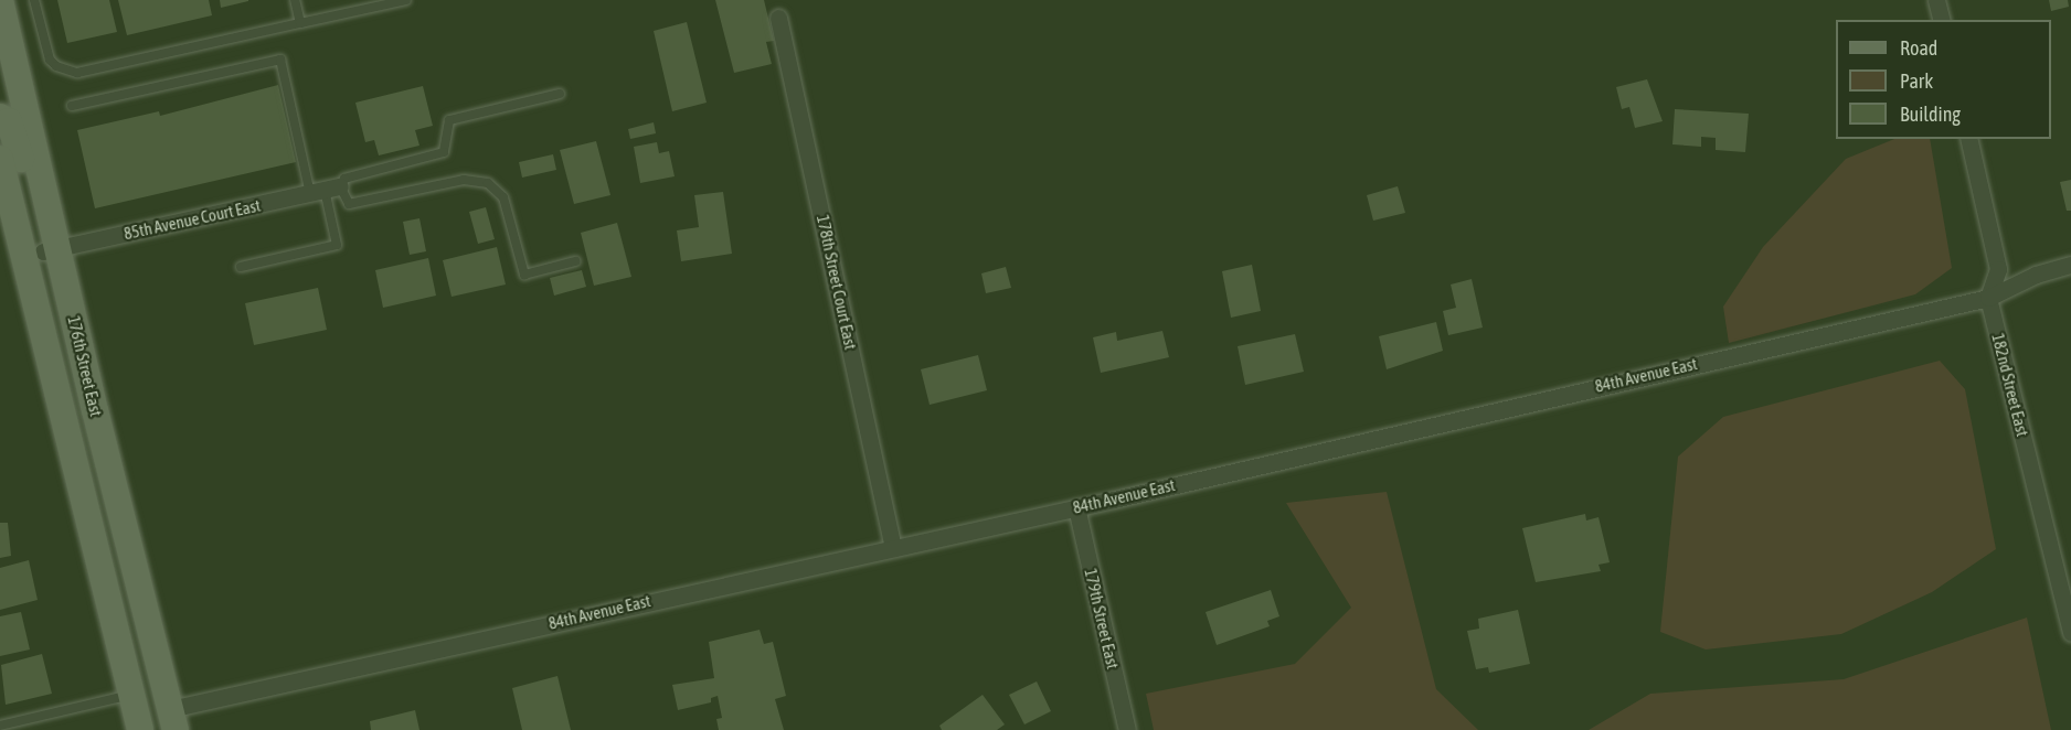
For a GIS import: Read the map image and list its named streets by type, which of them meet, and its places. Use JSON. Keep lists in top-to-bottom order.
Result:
{
  "streets": {
    "main road": ["176th Street East"],
    "street": [
      "85th Avenue Court East",
      "178th Street Court East",
      "84th Avenue East",
      "182nd Street East",
      "179th Street East"
    ]
  },
  "crossings": [
    ["85th Avenue Court East", "176th Street East"],
    ["178th Street Court East", "84th Avenue East"],
    ["176th Street East", "84th Avenue East"],
    ["84th Avenue East", "182nd Street East"],
    ["84th Avenue East", "179th Street East"]
  ],
  "legend": ["Road", "Park", "Building"]
}
